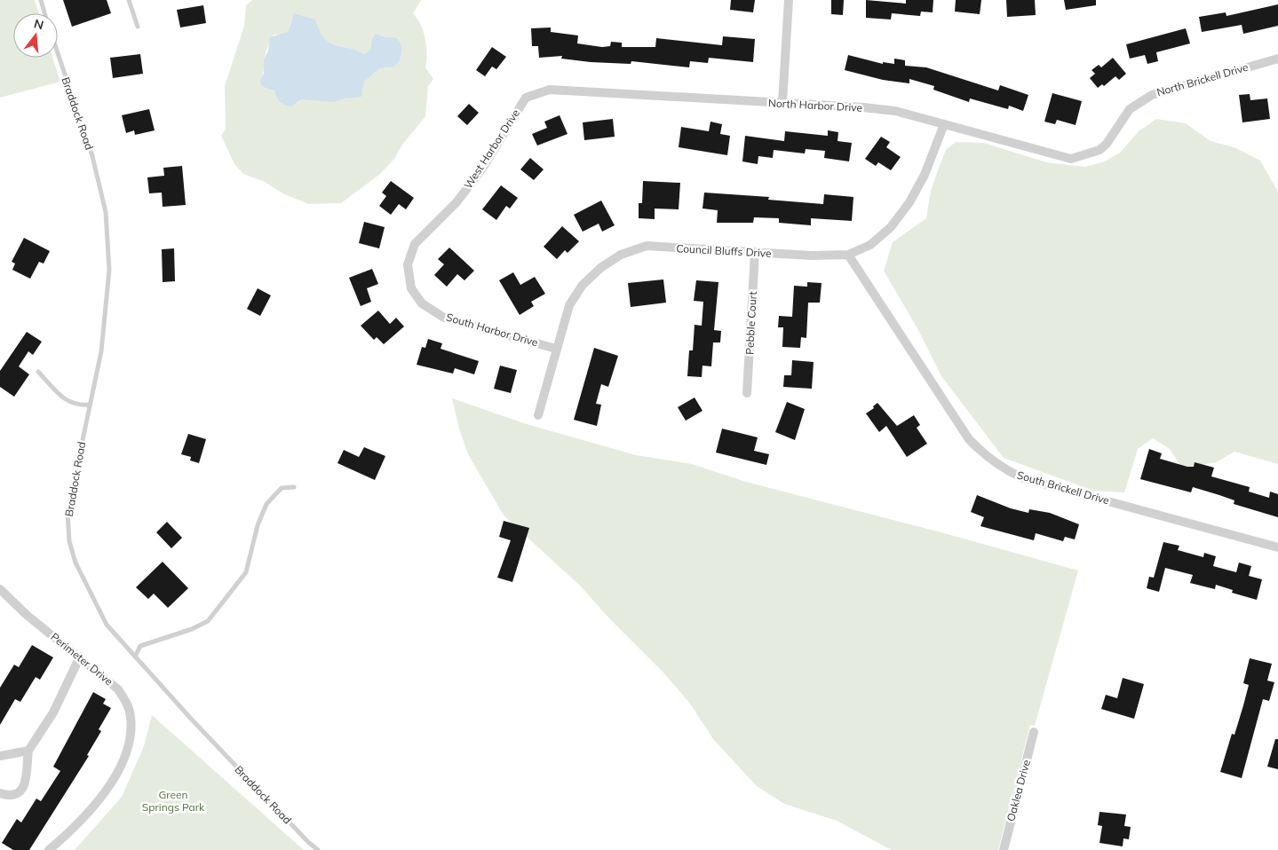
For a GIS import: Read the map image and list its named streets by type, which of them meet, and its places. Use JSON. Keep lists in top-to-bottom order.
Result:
{
  "streets": {
    "street": [
      "North Brickell Drive",
      "North Harbor Drive",
      "West Harbor Drive",
      "Council Bluffs Drive",
      "Pebble Court",
      "South Harbor Drive",
      "South Brickell Drive",
      "Perimeter Drive",
      "Oaklea Drive"
    ],
    "lane": ["Braddock Road"]
  },
  "crossings": [
    ["North Brickell Drive", "North Harbor Drive"],
    ["North Harbor Drive", "West Harbor Drive"],
    ["North Harbor Drive", "Council Bluffs Drive"],
    ["West Harbor Drive", "South Harbor Drive"],
    ["Council Bluffs Drive", "Pebble Court"],
    ["Council Bluffs Drive", "South Harbor Drive"],
    ["Council Bluffs Drive", "South Brickell Drive"]
  ],
  "parks": ["Green Springs Park"],
  "north": "top"
}
